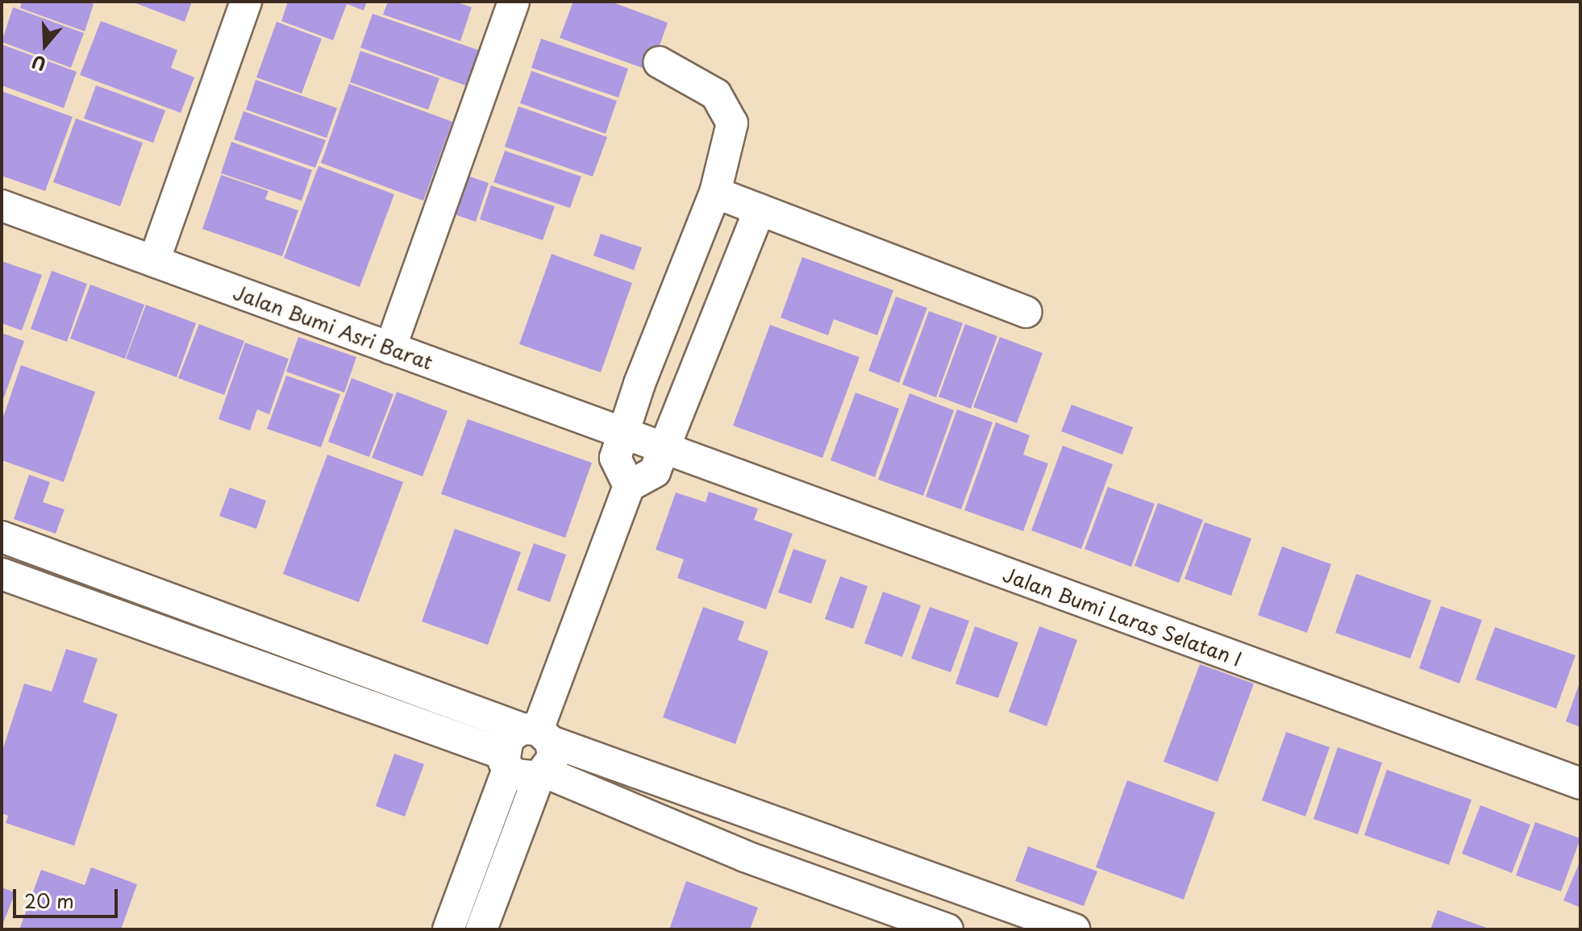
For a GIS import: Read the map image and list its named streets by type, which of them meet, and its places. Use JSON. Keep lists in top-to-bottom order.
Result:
{
  "streets": {
    "street": ["Jalan Bumi Asri Barat", "Jalan Bumi Laras Selatan I"]
  },
  "crossings": [
    ["Jalan Bumi Asri Barat", "Jalan Bumi Laras Selatan I"]
  ],
  "scale_bar": "20 m",
  "north": "bottom"
}
